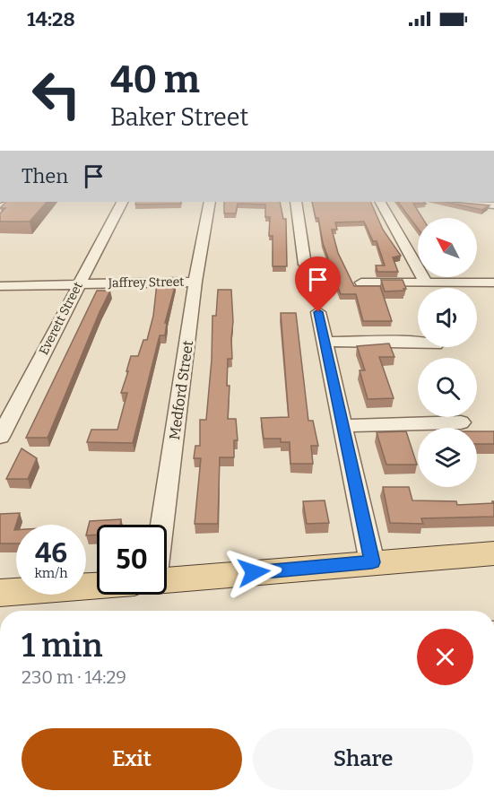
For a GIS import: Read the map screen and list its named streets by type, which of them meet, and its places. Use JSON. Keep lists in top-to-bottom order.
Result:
{
  "streets": {
    "street": ["Jaffrey Street", "Everett Street", "Medford Street"]
  },
  "crossings": [
    ["Jaffrey Street", "Everett Street"],
    ["Jaffrey Street", "Medford Street"]
  ],
  "north": "top left",
  "page": {
    "status": "14:28",
    "turn": ["40 m", "Baker Street"],
    "then": "Then",
    "speed": "46 km/h",
    "limit": "50",
    "heading": ["1 min", "230 m · 14:29"],
    "buttons": ["Exit", "Share"]
  }
}
